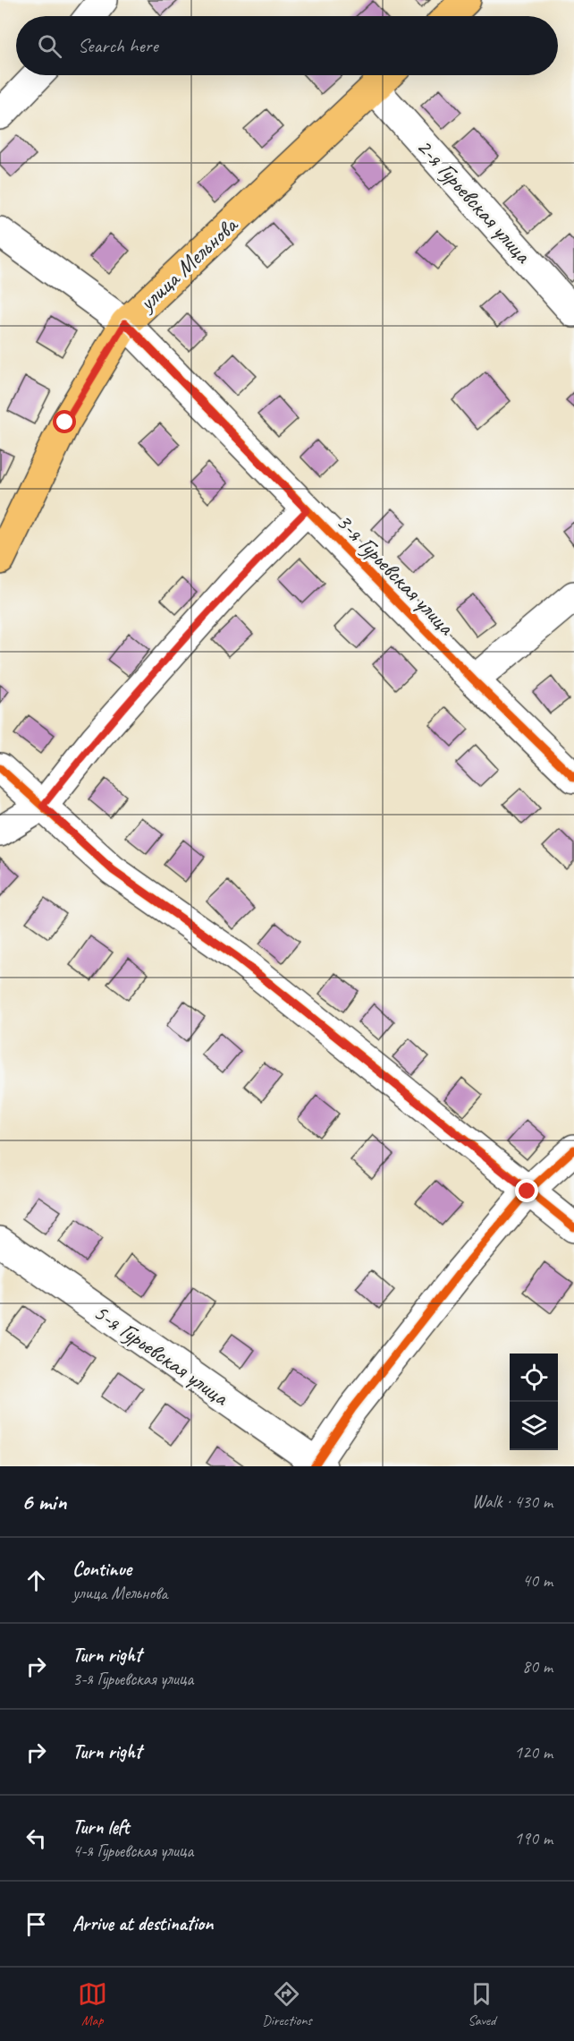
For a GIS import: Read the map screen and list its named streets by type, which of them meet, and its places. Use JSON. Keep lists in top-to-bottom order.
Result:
{
  "streets": {
    "main road": ["улица Мельнова"],
    "street": ["2-я Гурьевская улица", "3-я Гурьевская улица", "5-я Гурьевская улица"]
  },
  "crossings": [
    ["2-я Гурьевская улица", "улица Мельнова"],
    ["улица Мельнова", "3-я Гурьевская улица"]
  ],
  "page": {
    "search": "Search here",
    "heading": ["6 min", "Walk · 430 m"],
    "list": [
      ["Continue", "улица Мельнова", "40 m"],
      ["Turn right", "3-я Гурьевская улица", "80 m"],
      ["Turn right", "120 m"],
      ["Turn left", "4-я Гурьевская улица", "190 m"],
      "Arrive at destination"
    ],
    "nav": ["Map", "Directions", "Saved"]
  }
}
